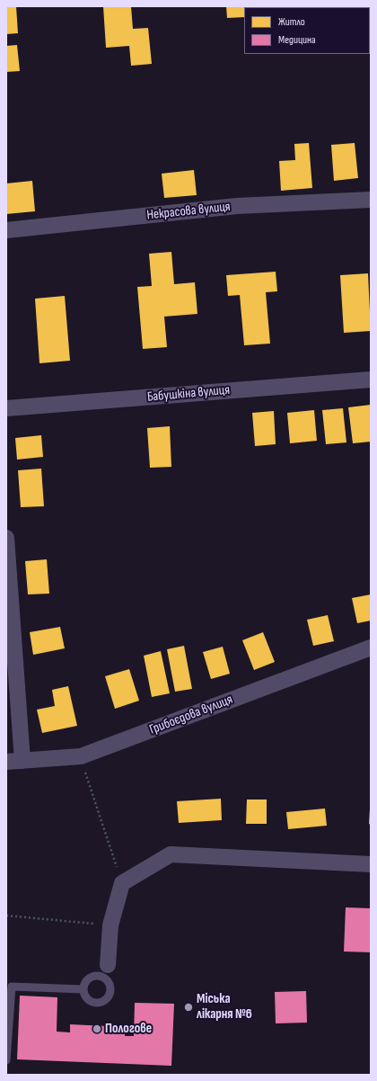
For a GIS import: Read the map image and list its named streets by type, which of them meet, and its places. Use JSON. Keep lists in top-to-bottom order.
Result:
{
  "streets": {
    "street": ["Некрасова вулиця", "Бабушкіна вулиця", "Грибоєдова вулиця"]
  },
  "places": ["Міська лікарня №6", "Пологове"],
  "legend": ["Житло", "Медицина"]
}
